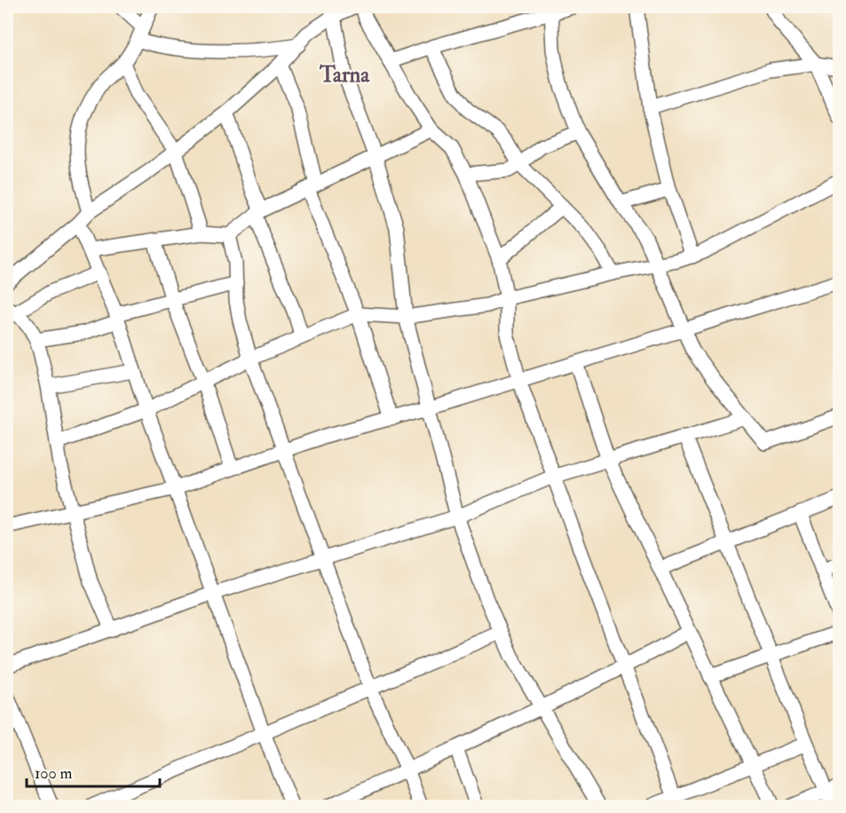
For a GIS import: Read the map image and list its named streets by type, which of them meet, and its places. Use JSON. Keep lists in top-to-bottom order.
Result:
{
  "districts": ["Tarna"],
  "scale_bar": "100 m"
}
